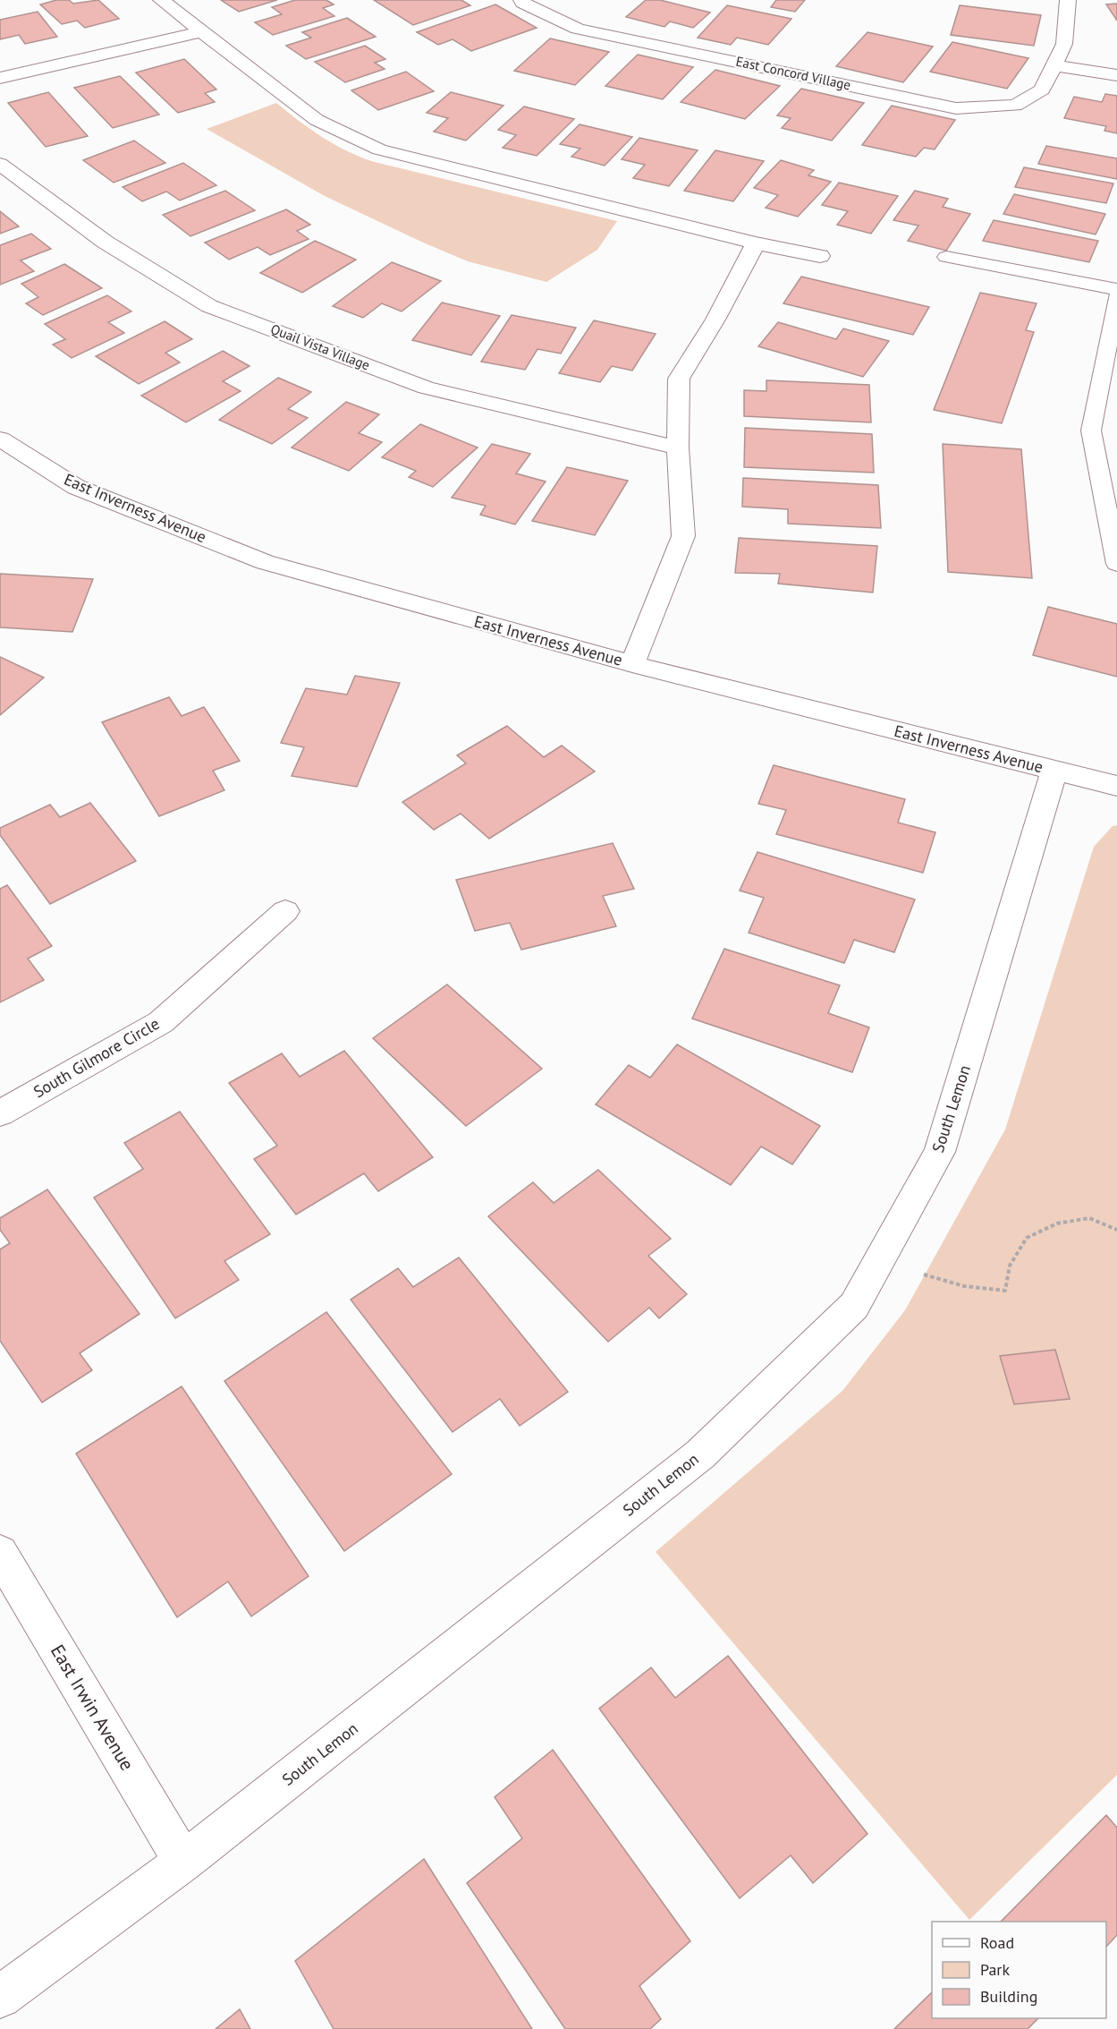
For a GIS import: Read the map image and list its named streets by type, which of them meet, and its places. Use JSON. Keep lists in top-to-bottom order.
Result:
{
  "streets": {
    "street": [
      "East Concord Village",
      "Quail Vista Village",
      "East Inverness Avenue",
      "South Gilmore Circle",
      "South Lemon",
      "East Irwin Avenue"
    ]
  },
  "crossings": [
    ["East Inverness Avenue", "South Lemon"],
    ["South Lemon", "East Irwin Avenue"]
  ],
  "legend": ["Road", "Park", "Building"]
}
